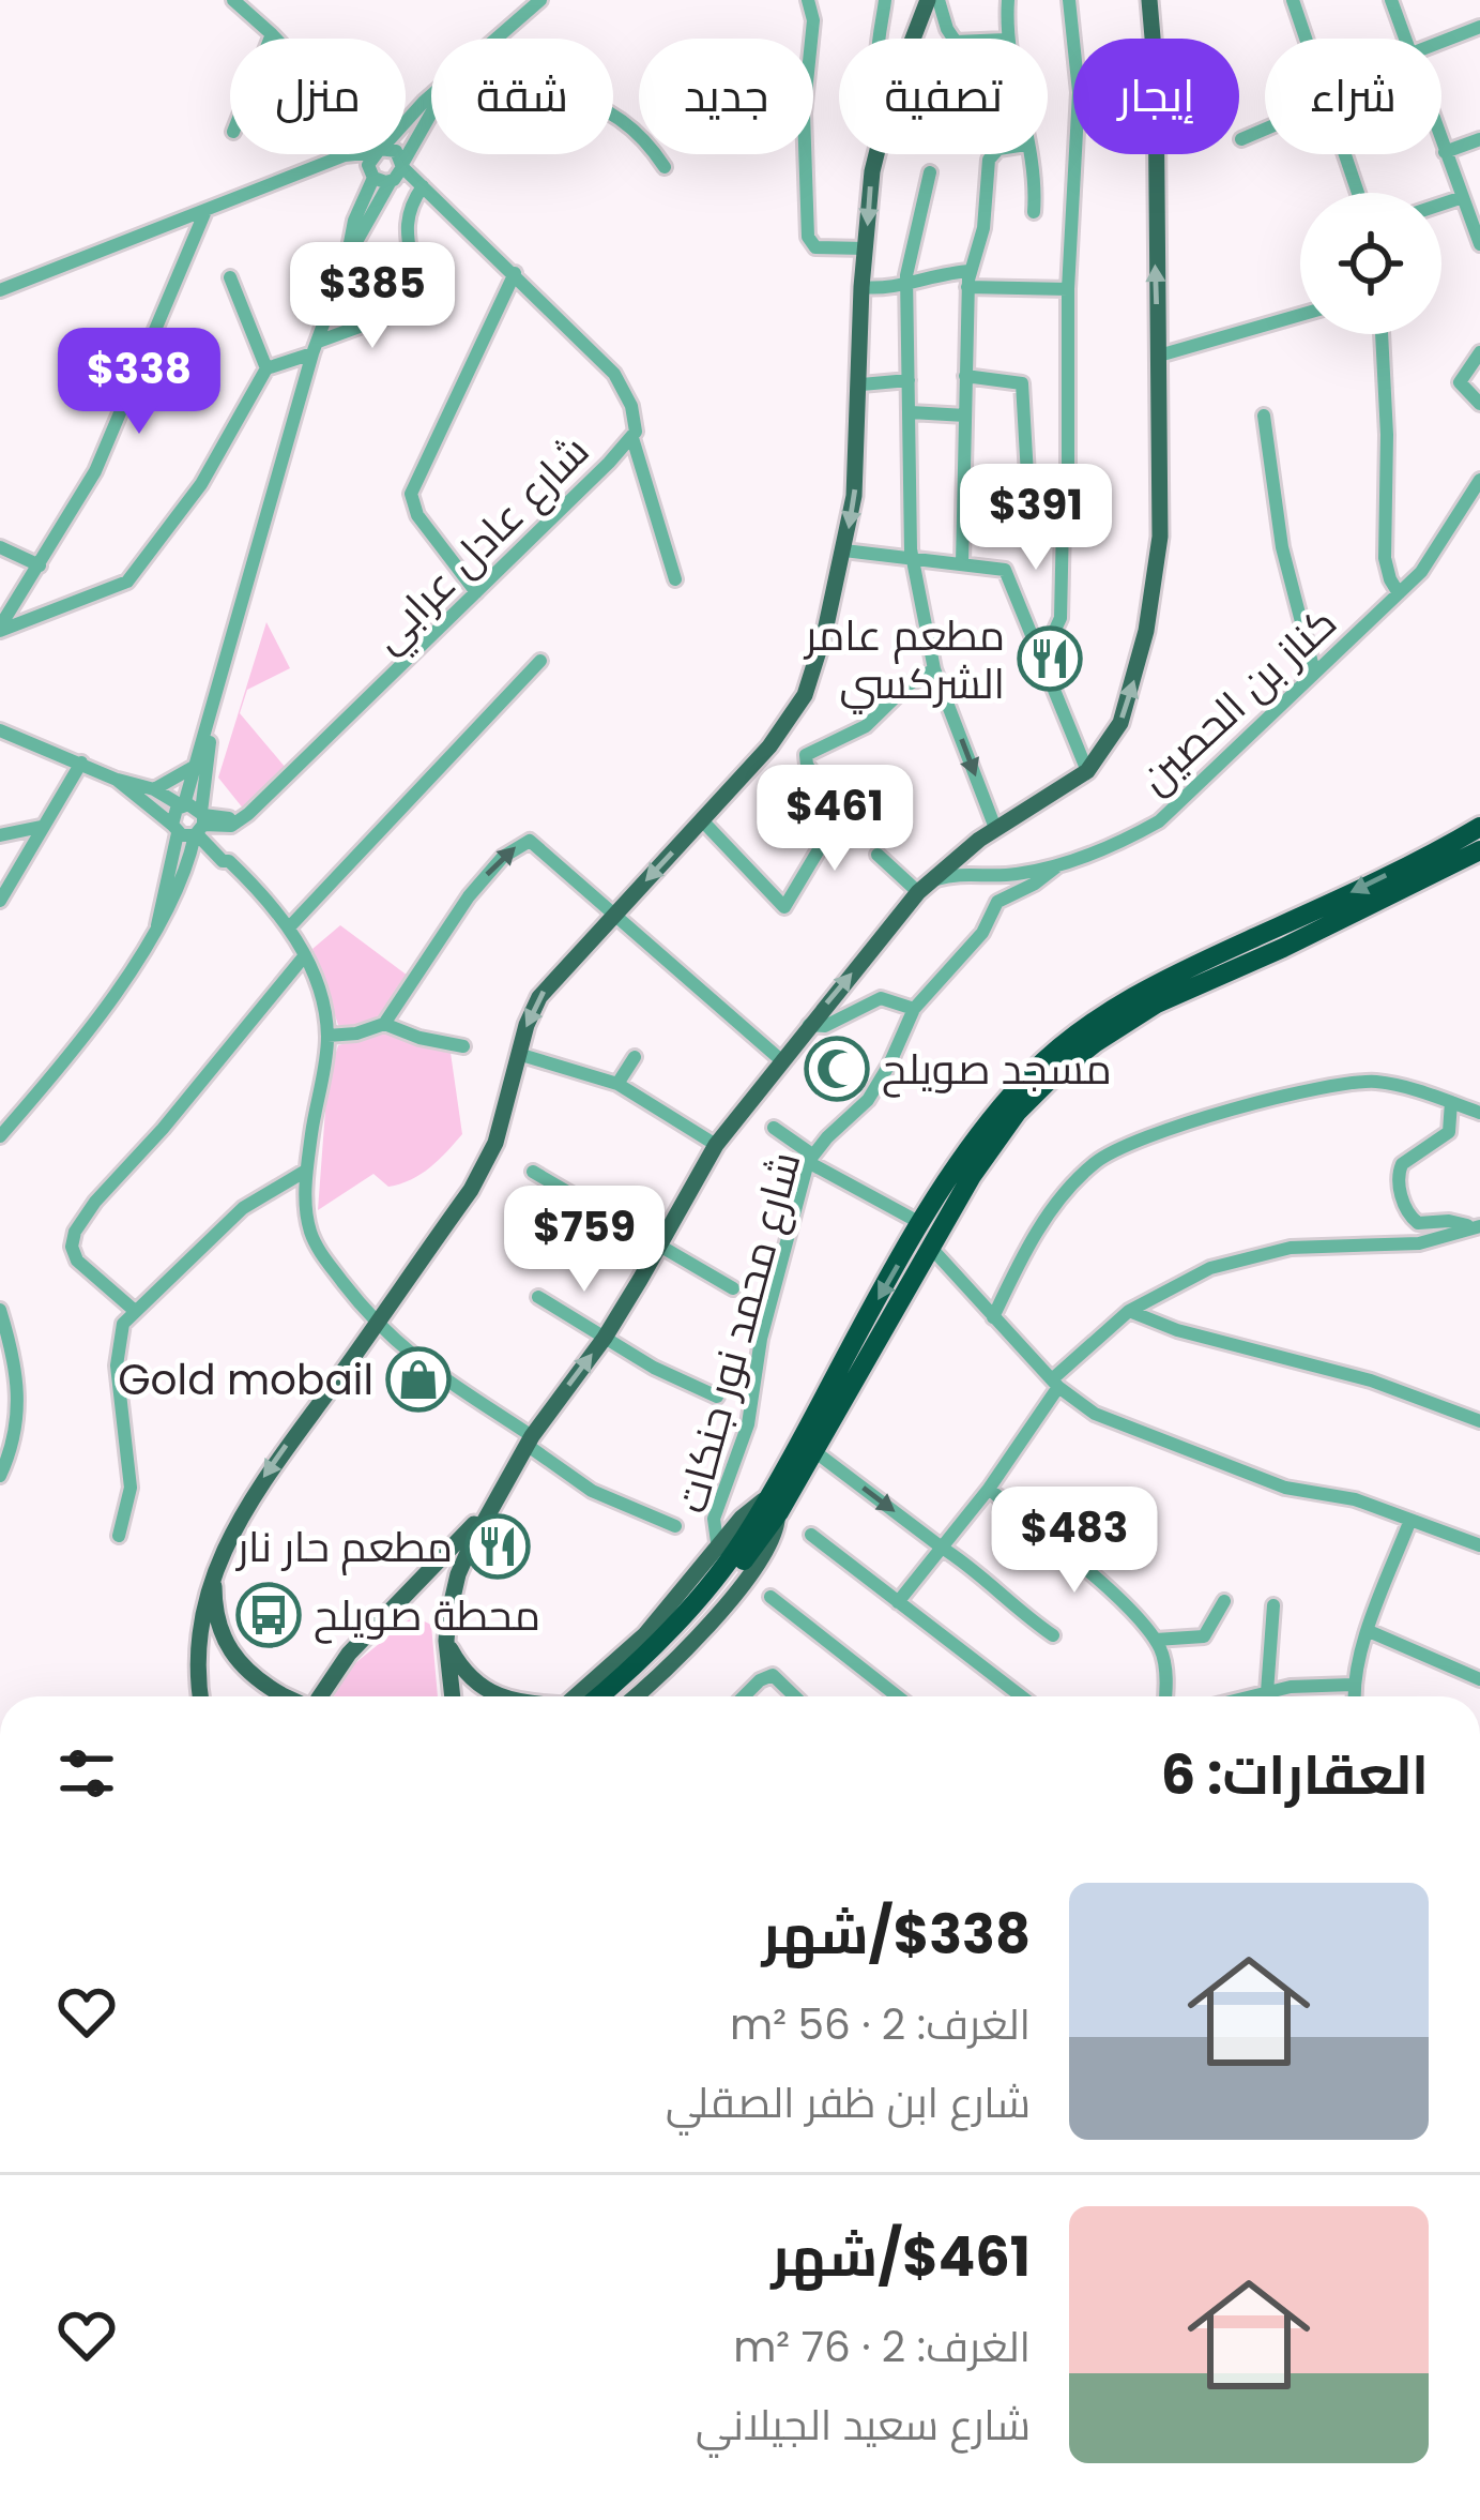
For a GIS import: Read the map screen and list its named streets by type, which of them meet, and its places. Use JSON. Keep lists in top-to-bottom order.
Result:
{
  "streets": {
    "street": ["شارع عادل عرابي", "كناز بن الحصين", "شارع محمد نور جنكات"]
  },
  "crossings": [
    ["كناز بن الحصين", "شارع محمد نور جنكات"]
  ],
  "places": {
    "restaurant": ["مطعم عامر الشركسي", "مطعم حار نار"],
    "mosque": ["مسجد صويلح"],
    "shop": ["Gold mobail"],
    "bus stop": ["محطة صويلح"]
  },
  "page": {
    "chip": [
      "شراء",
      "إيجار",
      "تصفية",
      "جديد",
      "شقة",
      "منزل"
    ],
    "price": [
      "$385",
      "$338",
      "$391",
      "$461",
      "$759",
      "$483"
    ],
    "heading": "العقارات: 6",
    "list": [
      {
        "name": "$338/شهر",
        "note": "الغرف: 2 · 56 m² · شارع ابن ظفر الصقلي"
      },
      {
        "name": "$461/شهر",
        "note": "الغرف: 2 · 76 m² · شارع سعيد الجيلاني"
      }
    ]
  }
}
